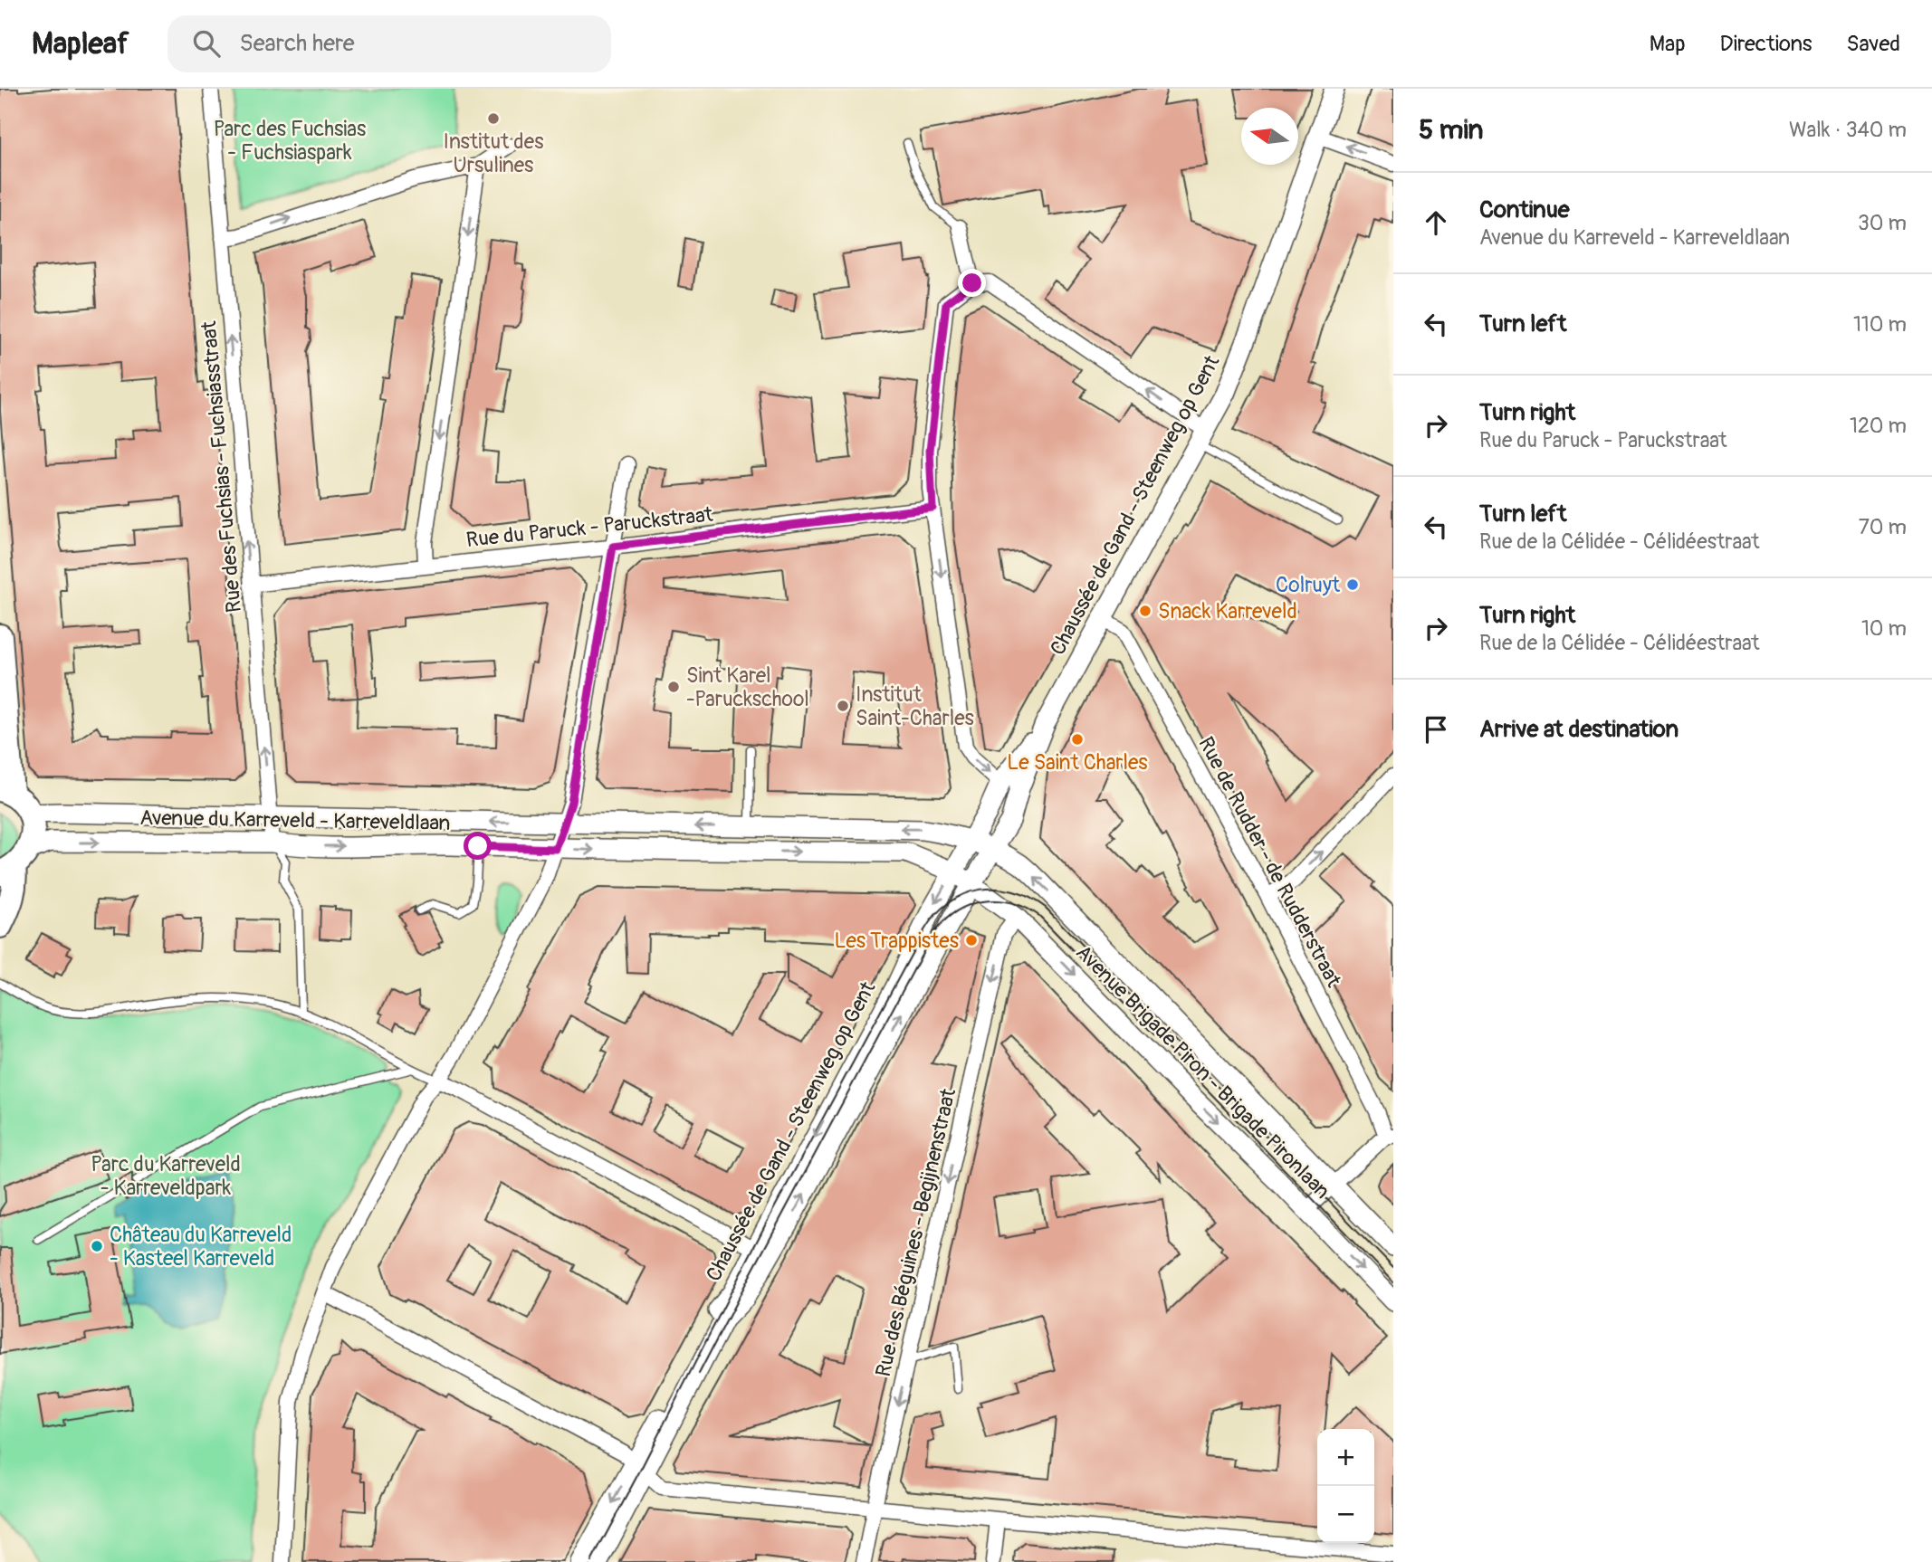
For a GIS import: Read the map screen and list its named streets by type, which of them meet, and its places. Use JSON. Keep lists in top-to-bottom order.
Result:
{
  "streets": {
    "street": [
      "Rue des Fuchsias - Fuchsiasstraat",
      "Chaussée de Gand - Steenweg op Gent",
      "Rue du Paruck - Paruckstraat",
      "Avenue du Karreveld - Karreveldlaan",
      "Rue de Rudder - de Rudderstraat",
      "Avenue Brigade Piron - Brigade Pironlaan",
      "Rue des Béguines - Begijnenstraat"
    ]
  },
  "crossings": [
    ["Rue des Fuchsias - Fuchsiasstraat", "Rue du Paruck - Paruckstraat"],
    ["Rue des Fuchsias - Fuchsiasstraat", "Avenue du Karreveld - Karreveldlaan"],
    ["Chaussée de Gand - Steenweg op Gent", "Avenue du Karreveld - Karreveldlaan"],
    ["Chaussée de Gand - Steenweg op Gent", "Rue de Rudder - de Rudderstraat"],
    ["Chaussée de Gand - Steenweg op Gent", "Avenue Brigade Piron - Brigade Pironlaan"],
    ["Avenue du Karreveld - Karreveldlaan", "Avenue Brigade Piron - Brigade Pironlaan"],
    ["Avenue Brigade Piron - Brigade Pironlaan", "Rue des Béguines - Begijnenstraat"]
  ],
  "one_way": ["Rue des Fuchsias - Fuchsiasstraat", "Rue des Béguines - Begijnenstraat"],
  "parks": ["Parc des Fuchsias - Fuchsiaspark", "Parc du Karreveld - Karreveldpark"],
  "places": [
    "Institut des Ursulines",
    "Colruyt",
    "Snack Karreveld",
    "Sint Karel -Paruckschool",
    "Institut Saint-Charles",
    "Le Saint Charles",
    "Les Trappistes",
    "Château du Karreveld - Kasteel Karreveld"
  ],
  "north": "left",
  "page": {
    "header": "Mapleaf",
    "search": "Search here",
    "nav": ["Map", "Directions", "Saved"],
    "heading": ["5 min", "Walk · 340 m"],
    "list": [
      ["Continue", "Avenue du Karreveld - Karreveldlaan", "30 m"],
      ["Turn left", "110 m"],
      ["Turn right", "Rue du Paruck - Paruckstraat", "120 m"],
      ["Turn left", "Rue de la Célidée - Célidéestraat", "70 m"],
      ["Turn right", "Rue de la Célidée - Célidéestraat", "10 m"],
      "Arrive at destination"
    ],
    "map_buttons": ["+", "−"]
  }
}
